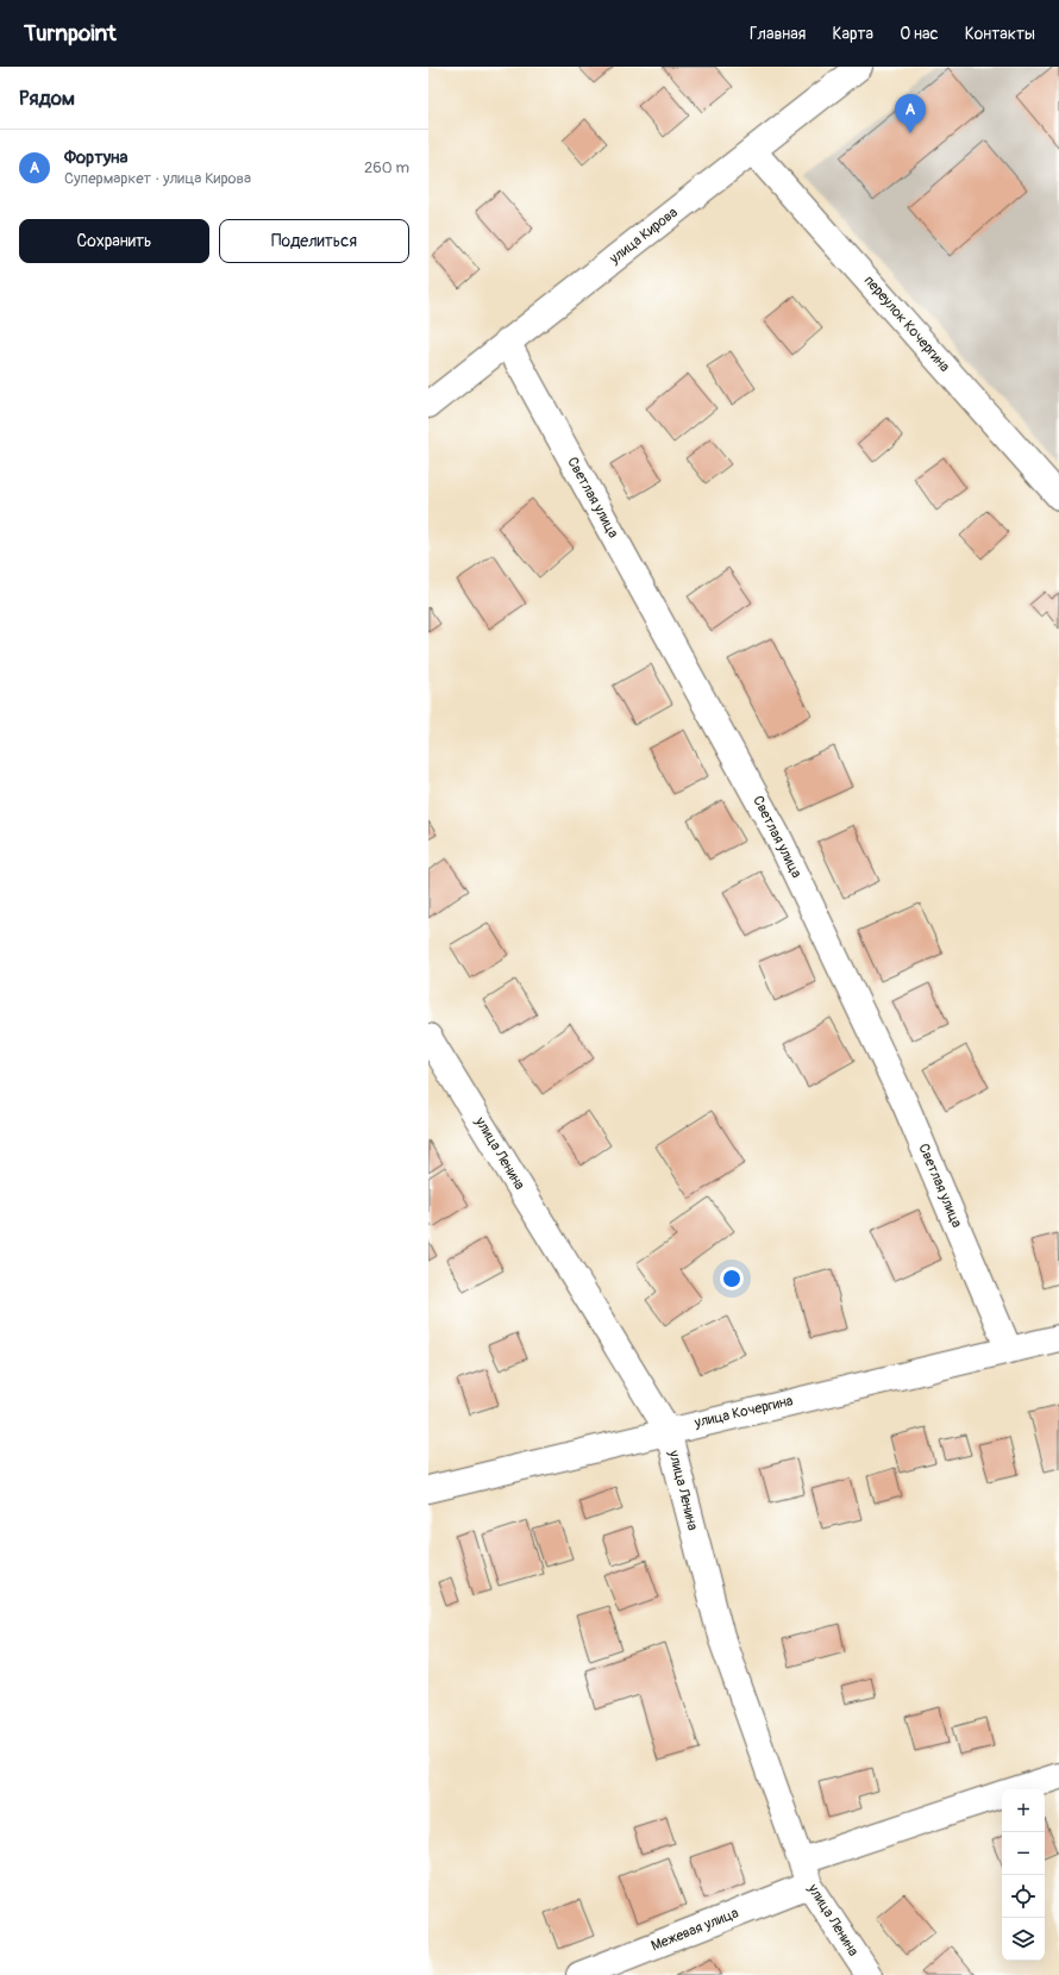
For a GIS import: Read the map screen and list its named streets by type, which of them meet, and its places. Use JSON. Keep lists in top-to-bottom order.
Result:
{
  "streets": {
    "street": [
      "улица Кирова",
      "переулок Кочергина",
      "Светлая улица",
      "улица Ленина",
      "улица Кочергина",
      "Межевая улица"
    ]
  },
  "crossings": [
    ["улица Кирова", "переулок Кочергина"],
    ["улица Кирова", "Светлая улица"],
    ["Светлая улица", "улица Кочергина"],
    ["улица Ленина", "улица Кочергина"],
    ["улица Ленина", "Межевая улица"]
  ],
  "page": {
    "header": "Turnpoint",
    "nav": [
      "Главная",
      "Карта",
      "О нас",
      "Контакты"
    ],
    "heading": "Рядом",
    "pins": "A",
    "list": [
      {
        "mark": "A",
        "name": "Фортуна",
        "note": "Супермаркет · улица Кирова",
        "value": "260 m"
      }
    ],
    "buttons": ["Сохранить", "Поделиться"],
    "map_buttons": ["+", "−"]
  }
}
